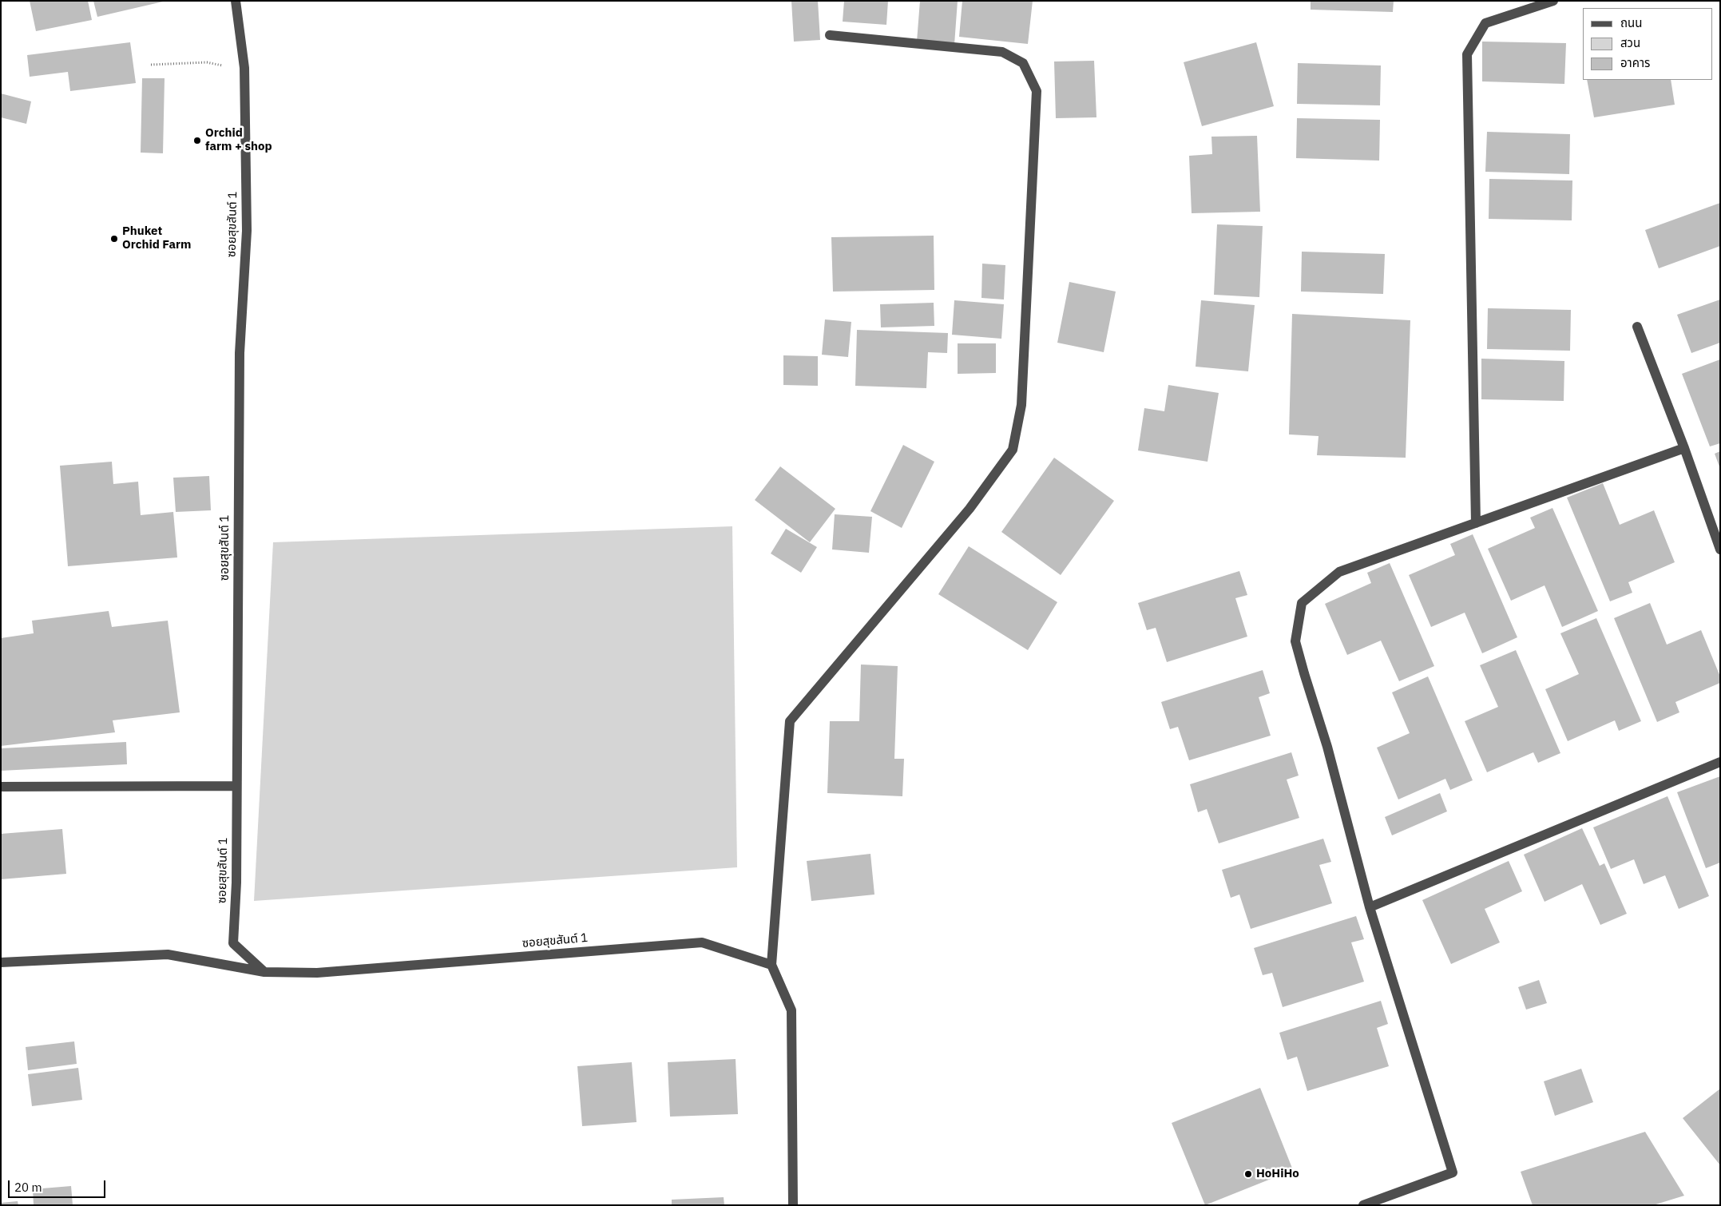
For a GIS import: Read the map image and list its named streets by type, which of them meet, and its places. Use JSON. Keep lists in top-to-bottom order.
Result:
{
  "streets": {
    "street": ["ซอยสุขสันต์ 1"]
  },
  "places": ["Orchid farm + shop", "Phuket Orchid Farm", "HoHiHo"],
  "legend": ["ถนน", "สวน", "อาคาร"],
  "scale_bar": "20 m"
}
